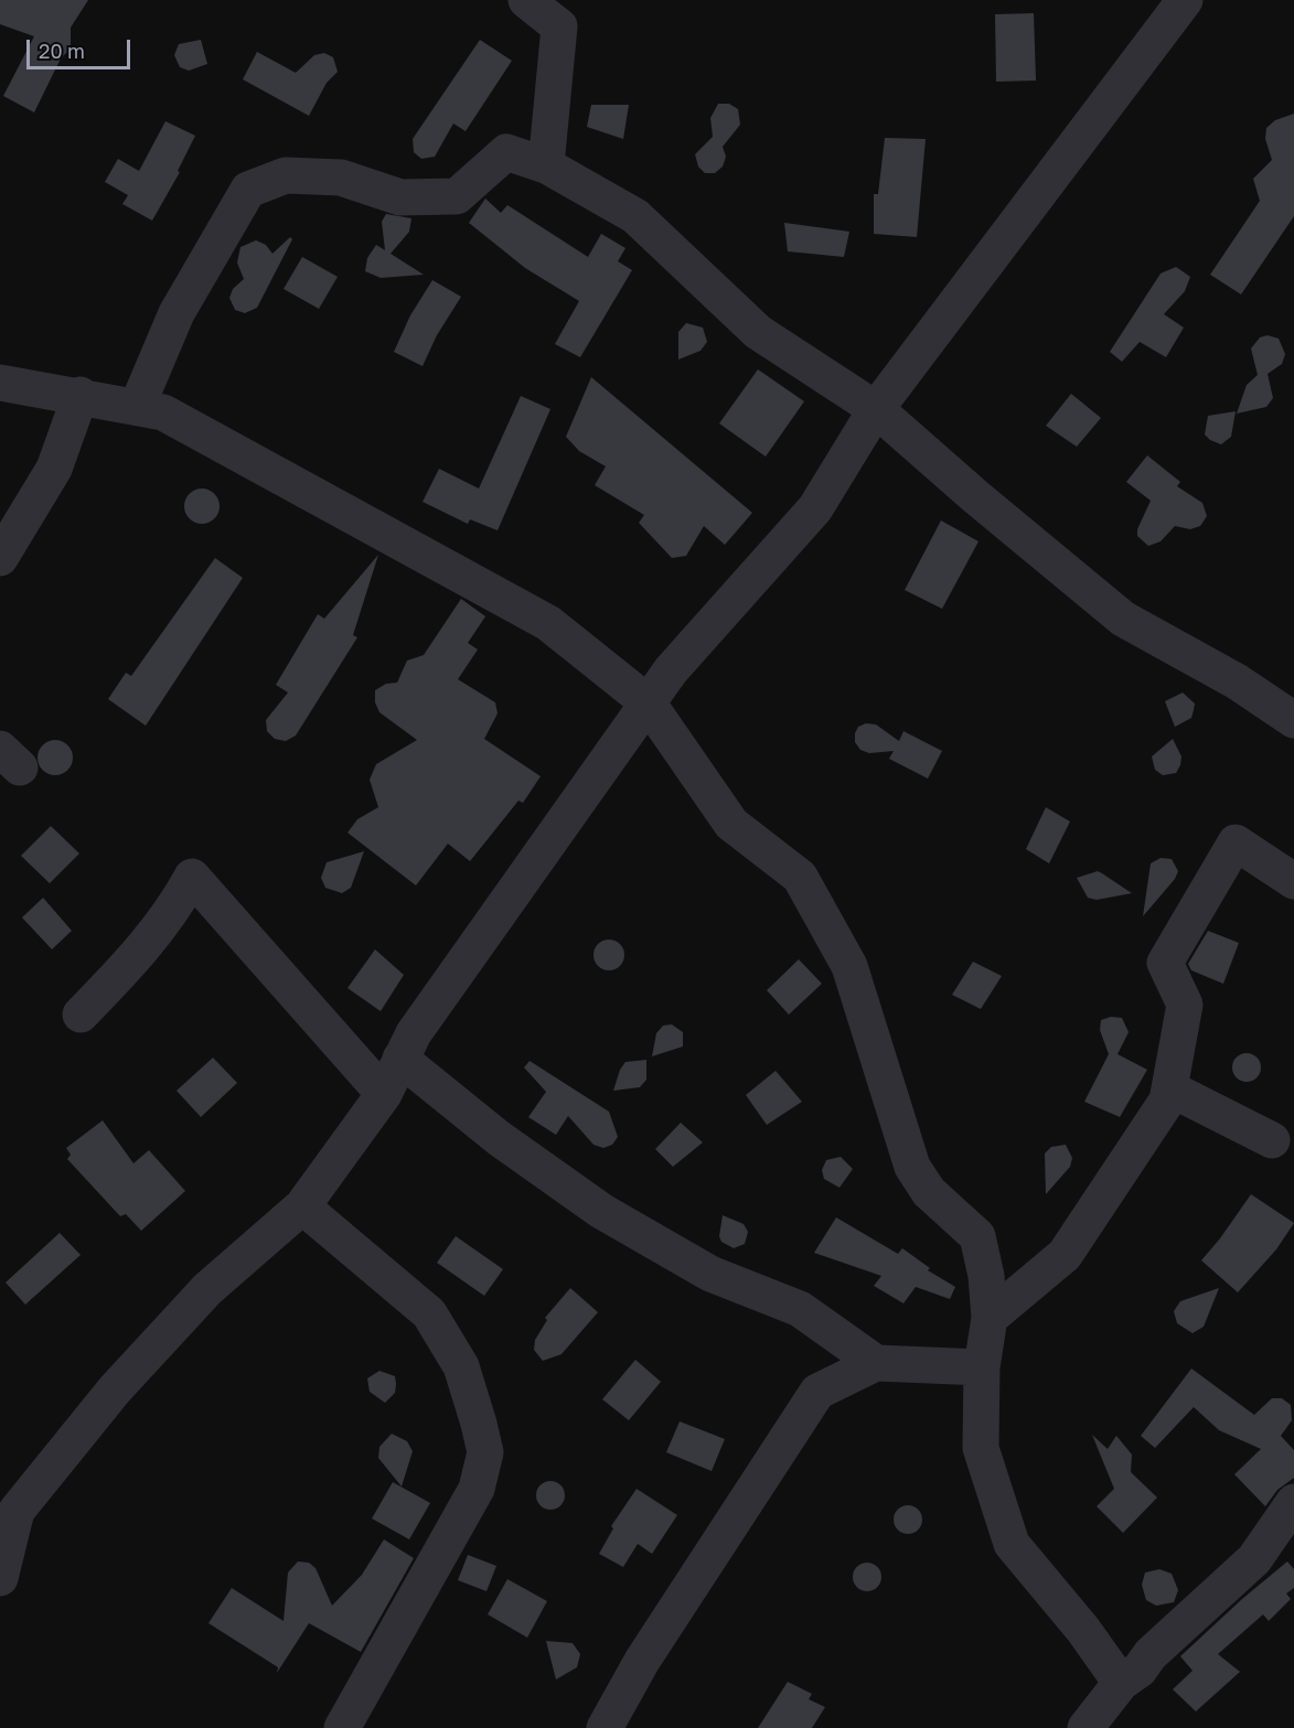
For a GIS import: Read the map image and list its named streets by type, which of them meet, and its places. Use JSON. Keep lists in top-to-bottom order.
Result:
{
  "scale_bar": "20 m"
}
